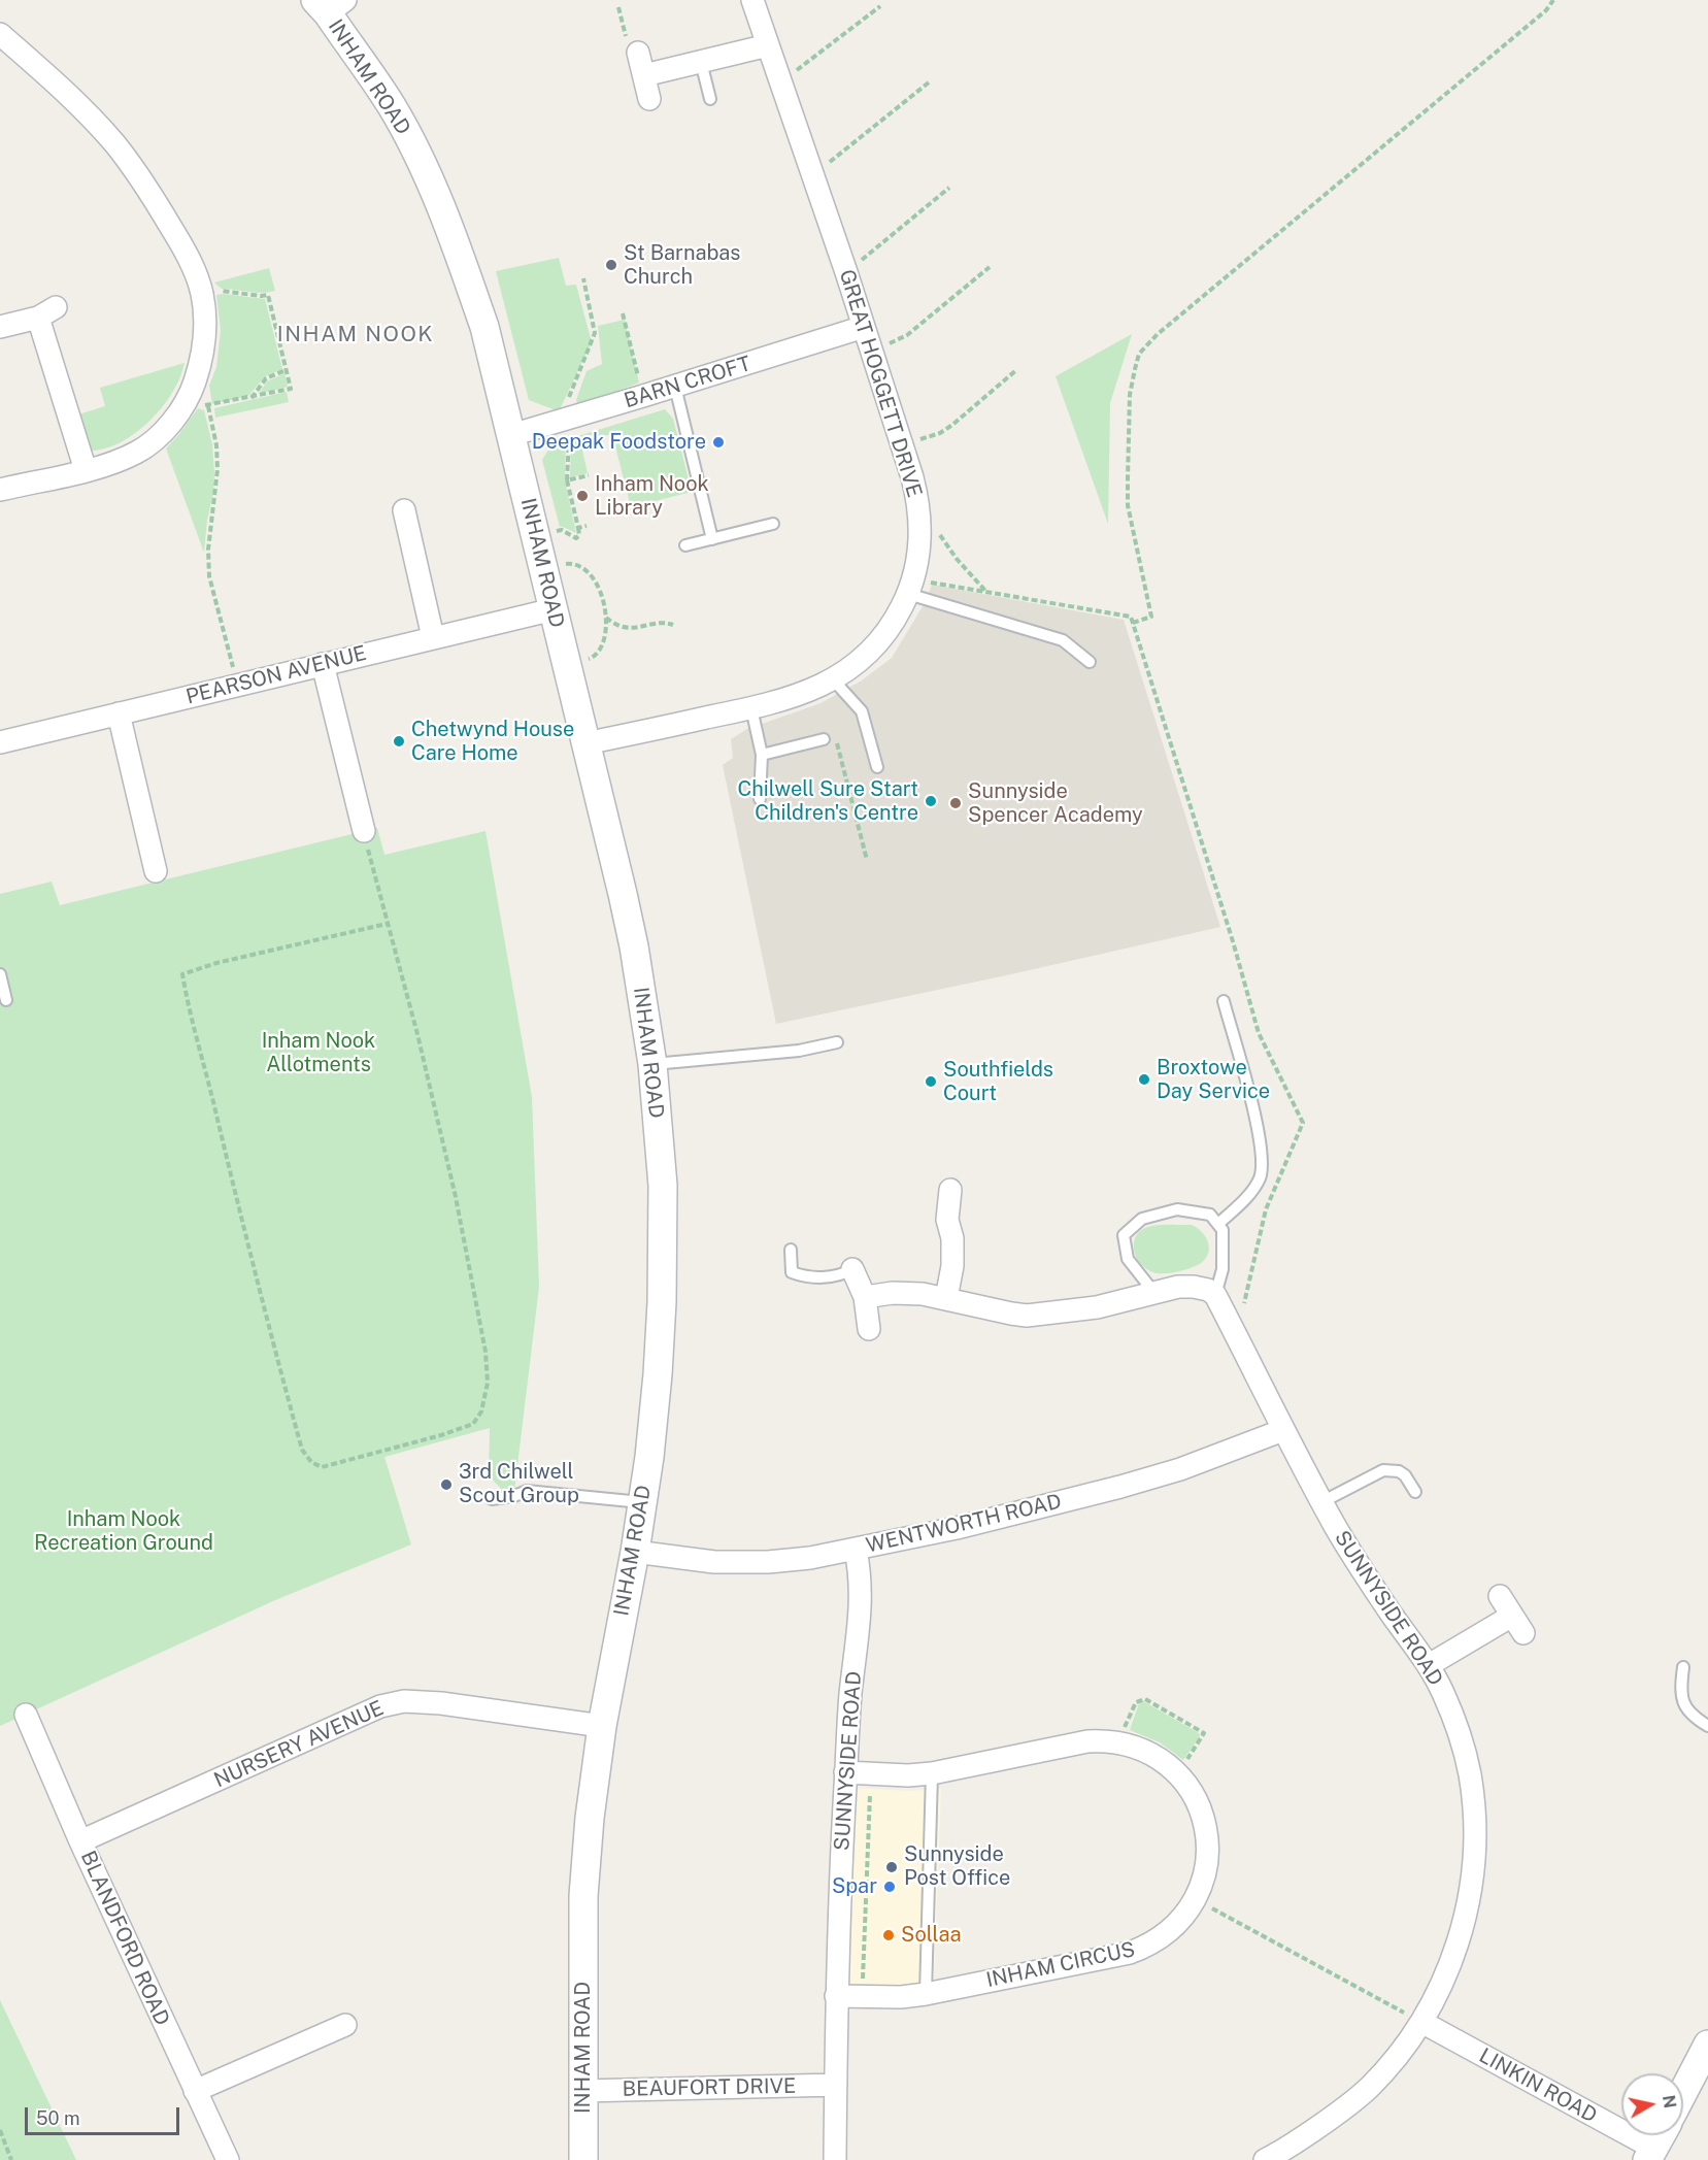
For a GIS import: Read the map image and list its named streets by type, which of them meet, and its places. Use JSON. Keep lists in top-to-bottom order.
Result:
{
  "streets": {
    "street": [
      "INHAM ROAD",
      "BARN CROFT",
      "GREAT HOGGETT DRIVE",
      "PEARSON AVENUE",
      "WENTWORTH ROAD",
      "SUNNYSIDE ROAD",
      "NURSERY AVENUE",
      "BLANDFORD ROAD",
      "INHAM CIRCUS",
      "LINKIN ROAD",
      "BEAUFORT DRIVE"
    ]
  },
  "crossings": [
    ["INHAM ROAD", "BARN CROFT"],
    ["INHAM ROAD", "GREAT HOGGETT DRIVE"],
    ["INHAM ROAD", "PEARSON AVENUE"],
    ["INHAM ROAD", "WENTWORTH ROAD"],
    ["INHAM ROAD", "NURSERY AVENUE"],
    ["INHAM ROAD", "BEAUFORT DRIVE"],
    ["BARN CROFT", "GREAT HOGGETT DRIVE"],
    ["WENTWORTH ROAD", "SUNNYSIDE ROAD"],
    ["SUNNYSIDE ROAD", "INHAM CIRCUS"],
    ["SUNNYSIDE ROAD", "LINKIN ROAD"],
    ["SUNNYSIDE ROAD", "BEAUFORT DRIVE"],
    ["NURSERY AVENUE", "BLANDFORD ROAD"]
  ],
  "districts": ["INHAM NOOK"],
  "parks": ["Inham Nook Allotments", "Inham Nook Recreation Ground"],
  "places": [
    "St Barnabas Church",
    "Deepak Foodstore",
    "Inham Nook Library",
    "Chetwynd House Care Home",
    "Chilwell Sure Start Children's Centre",
    "Sunnyside Spencer Academy",
    "Broxtowe Day Service",
    "Southfields Court",
    "3rd Chilwell Scout Group",
    "Sunnyside Post Office",
    "Spar",
    "Sollaa"
  ],
  "scale_bar": "50 m",
  "north": "right"
}
